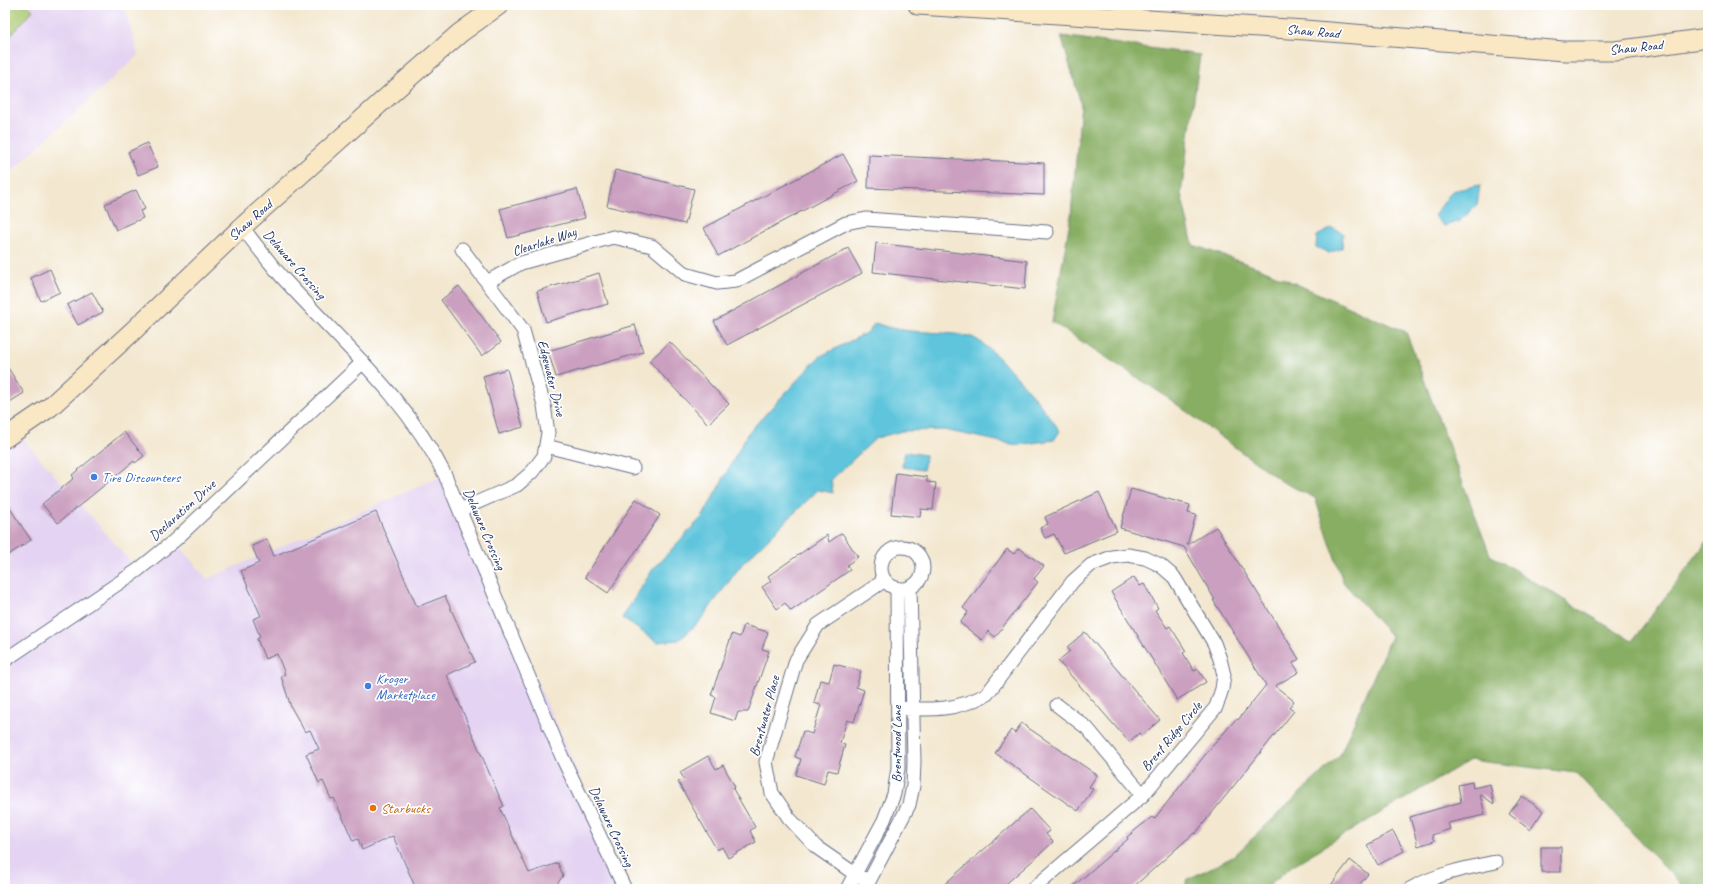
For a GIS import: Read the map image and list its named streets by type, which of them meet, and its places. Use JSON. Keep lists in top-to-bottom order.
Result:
{
  "streets": {
    "main road": ["Shaw Road"],
    "street": [
      "Clearlake Way",
      "Delaware Crossing",
      "Edgewater Drive",
      "Declaration Drive",
      "Brentwater Place",
      "Brent Ridge Circle",
      "Brentwood Lane"
    ]
  },
  "crossings": [
    ["Shaw Road", "Delaware Crossing"],
    ["Clearlake Way", "Edgewater Drive"],
    ["Delaware Crossing", "Edgewater Drive"],
    ["Delaware Crossing", "Declaration Drive"],
    ["Brentwater Place", "Brentwood Lane"],
    ["Brent Ridge Circle", "Brentwood Lane"]
  ],
  "places": ["Tire Discounters", "Kroger Marketplace", "Starbucks"]
}
